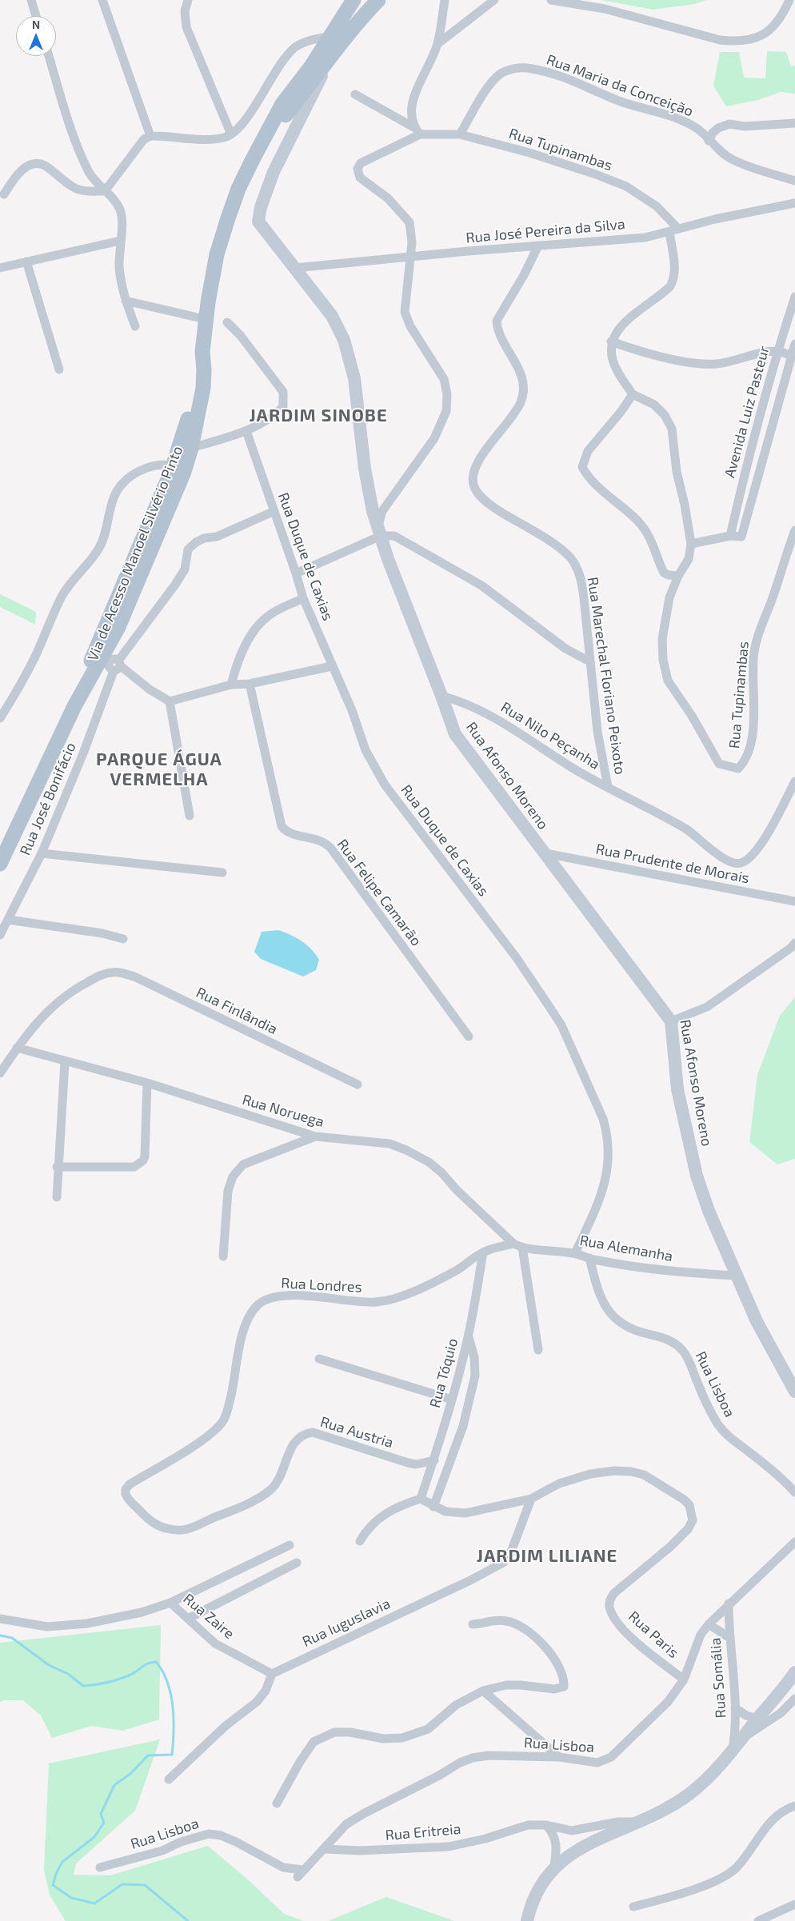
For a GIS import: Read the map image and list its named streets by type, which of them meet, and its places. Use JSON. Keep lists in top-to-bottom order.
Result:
{
  "streets": {
    "main road": ["Via de Acesso Manoel Silvério Pinto", "Rua Afonso Moreno"],
    "street": [
      "Rua Maria da Conceição",
      "Rua Tupinambas",
      "Rua José Pereira da Silva",
      "Avenida Luiz Pasteur",
      "Rua Duque de Caxias",
      "Rua Marechal Floriano Peixoto",
      "Rua Nilo Peçanha",
      "Rua José Bonifácio",
      "Rua Prudente de Morais",
      "Rua Felipe Camarão",
      "Rua Finlândia",
      "Rua Noruega",
      "Rua Alemanha",
      "Rua Londres",
      "Rua Tóquio",
      "Rua Lisboa",
      "Rua Austria",
      "Rua Zaire",
      "Rua Iuguslavia",
      "Rua Paris",
      "Rua Somália",
      "Rua Eritreia"
    ]
  },
  "crossings": [
    ["Rua Maria da Conceição", "Rua Tupinambas"],
    ["Rua Tupinambas", "Rua José Pereira da Silva"],
    ["Rua José Pereira da Silva", "Rua Marechal Floriano Peixoto"],
    ["Rua José Pereira da Silva", "Rua Afonso Moreno"],
    ["Via de Acesso Manoel Silvério Pinto", "Rua Afonso Moreno"],
    ["Via de Acesso Manoel Silvério Pinto", "Rua José Bonifácio"],
    ["Rua Duque de Caxias", "Rua José Bonifácio"],
    ["Rua Duque de Caxias", "Rua Alemanha"],
    ["Rua Marechal Floriano Peixoto", "Rua Nilo Peçanha"],
    ["Rua Nilo Peçanha", "Rua Afonso Moreno"],
    ["Rua Afonso Moreno", "Rua Prudente de Morais"],
    ["Rua Afonso Moreno", "Rua Alemanha"],
    ["Rua Finlândia", "Rua Noruega"],
    ["Rua Noruega", "Rua Alemanha"],
    ["Rua Noruega", "Rua Londres"],
    ["Rua Alemanha", "Rua Londres"],
    ["Rua Alemanha", "Rua Lisboa"],
    ["Rua Londres", "Rua Tóquio"],
    ["Rua Londres", "Rua Austria"],
    ["Rua Tóquio", "Rua Austria"],
    ["Rua Lisboa", "Rua Paris"],
    ["Rua Lisboa", "Rua Somália"],
    ["Rua Lisboa", "Rua Eritreia"],
    ["Rua Zaire", "Rua Iuguslavia"],
    ["Rua Iuguslavia", "Rua Paris"]
  ],
  "districts": ["JARDIM SINOBE", "PARQUE ÁGUA VERMELHA", "JARDIM LILIANE"],
  "north": "top"
}
